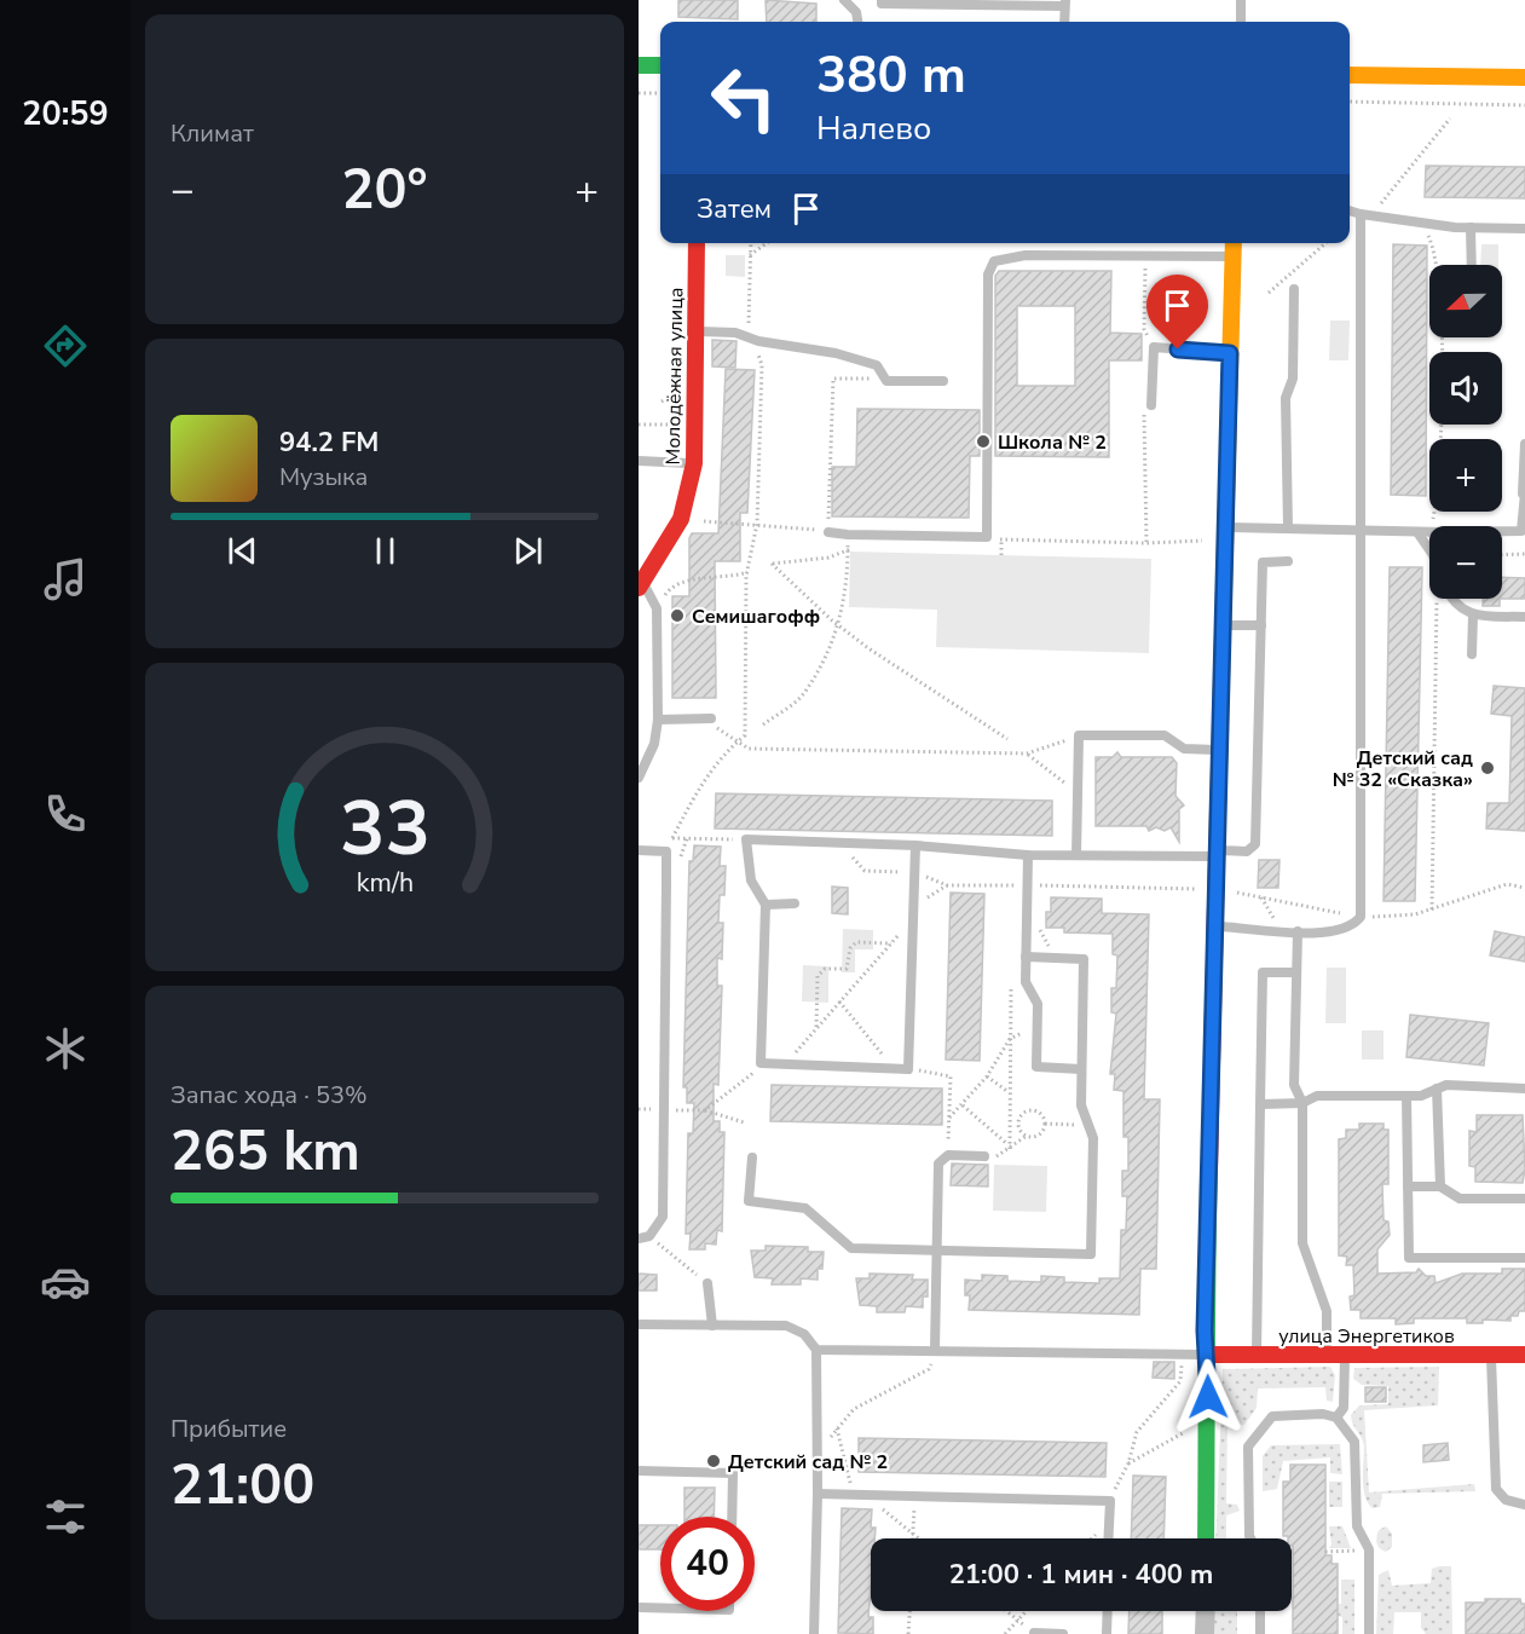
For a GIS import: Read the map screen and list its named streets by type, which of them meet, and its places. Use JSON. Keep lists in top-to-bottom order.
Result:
{
  "streets": {
    "street": ["Молодёжная улица", "улица Энергетиков"]
  },
  "places": [
    "Школа № 2",
    "Семишагофф",
    "Детский сад № 32 «Сказка»",
    "Детский сад № 2"
  ],
  "north": "left",
  "page": {
    "tabs": "20:59",
    "tile": [
      "Климат",
      ["Запас хода · 53%", "265 km"],
      ["Прибытие", "21:00"]
    ],
    "turn": ["380 m", "Налево"],
    "heat": ["−", "20°", "+"],
    "then": "Затем",
    "map_buttons": ["+", "−"],
    "song": ["94.2 FM", "Музыка"],
    "limit": "40",
    "trip": "21:00 · 1 мин · 400 m",
    "gauge": ["33", "km/h"]
  }
}
